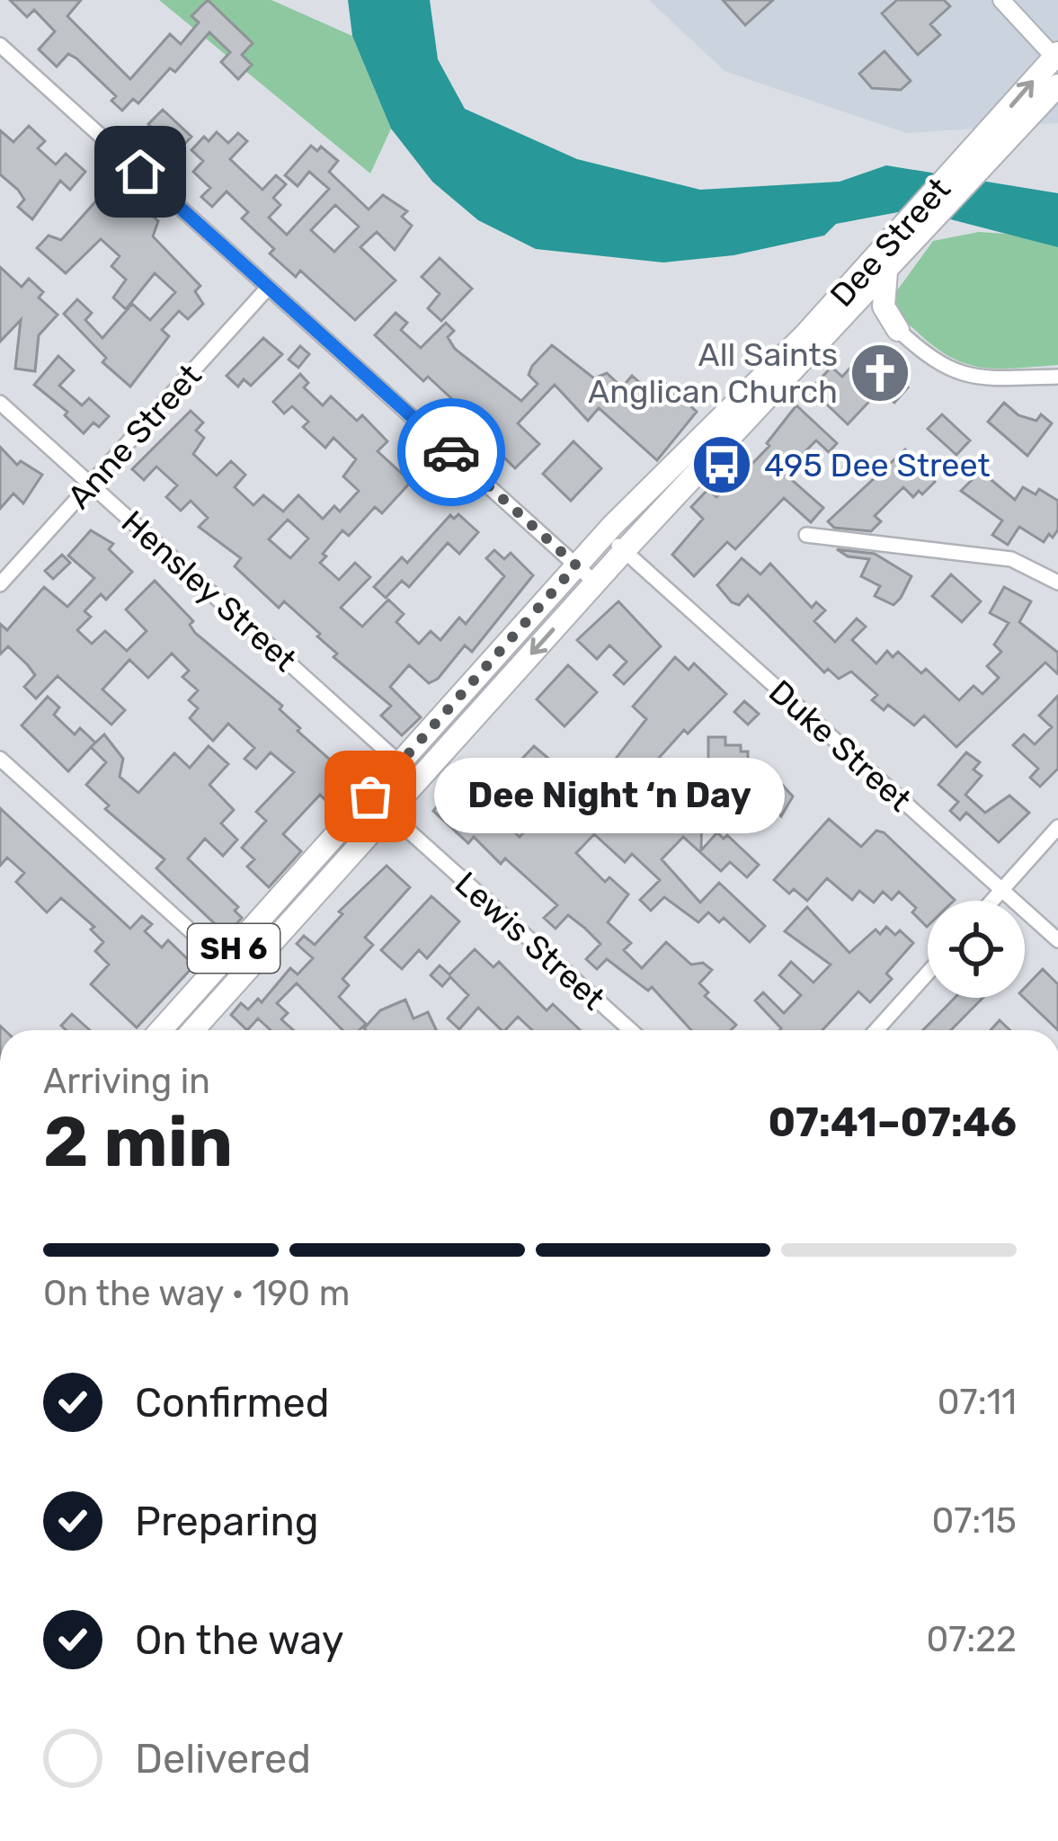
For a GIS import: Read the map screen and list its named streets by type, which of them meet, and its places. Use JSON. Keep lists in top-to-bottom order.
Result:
{
  "streets": {
    "main road": ["Dee Street", "SH 6"],
    "street": [
      "Anne Street",
      "Hensley Street",
      "Duke Street",
      "Lewis Street"
    ]
  },
  "crossings": [
    ["Dee Street", "Hensley Street"],
    ["Dee Street", "Duke Street"],
    ["Dee Street", "Lewis Street"],
    ["Anne Street", "Hensley Street"]
  ],
  "places": {
    "church": ["All Saints Anglican Church"],
    "bus stop": ["495 Dee Street"],
    "other": ["Dee Night ‘n Day"]
  },
  "page": {
    "bubble": "Dee Night ‘n Day",
    "heading": ["2 min", "Arriving in", "07:41–07:46"],
    "bar": "On the way · 190 m",
    "list": [
      ["Confirmed", "07:11"],
      ["Preparing", "07:15"],
      ["On the way", "07:22"],
      "Delivered"
    ]
  }
}
